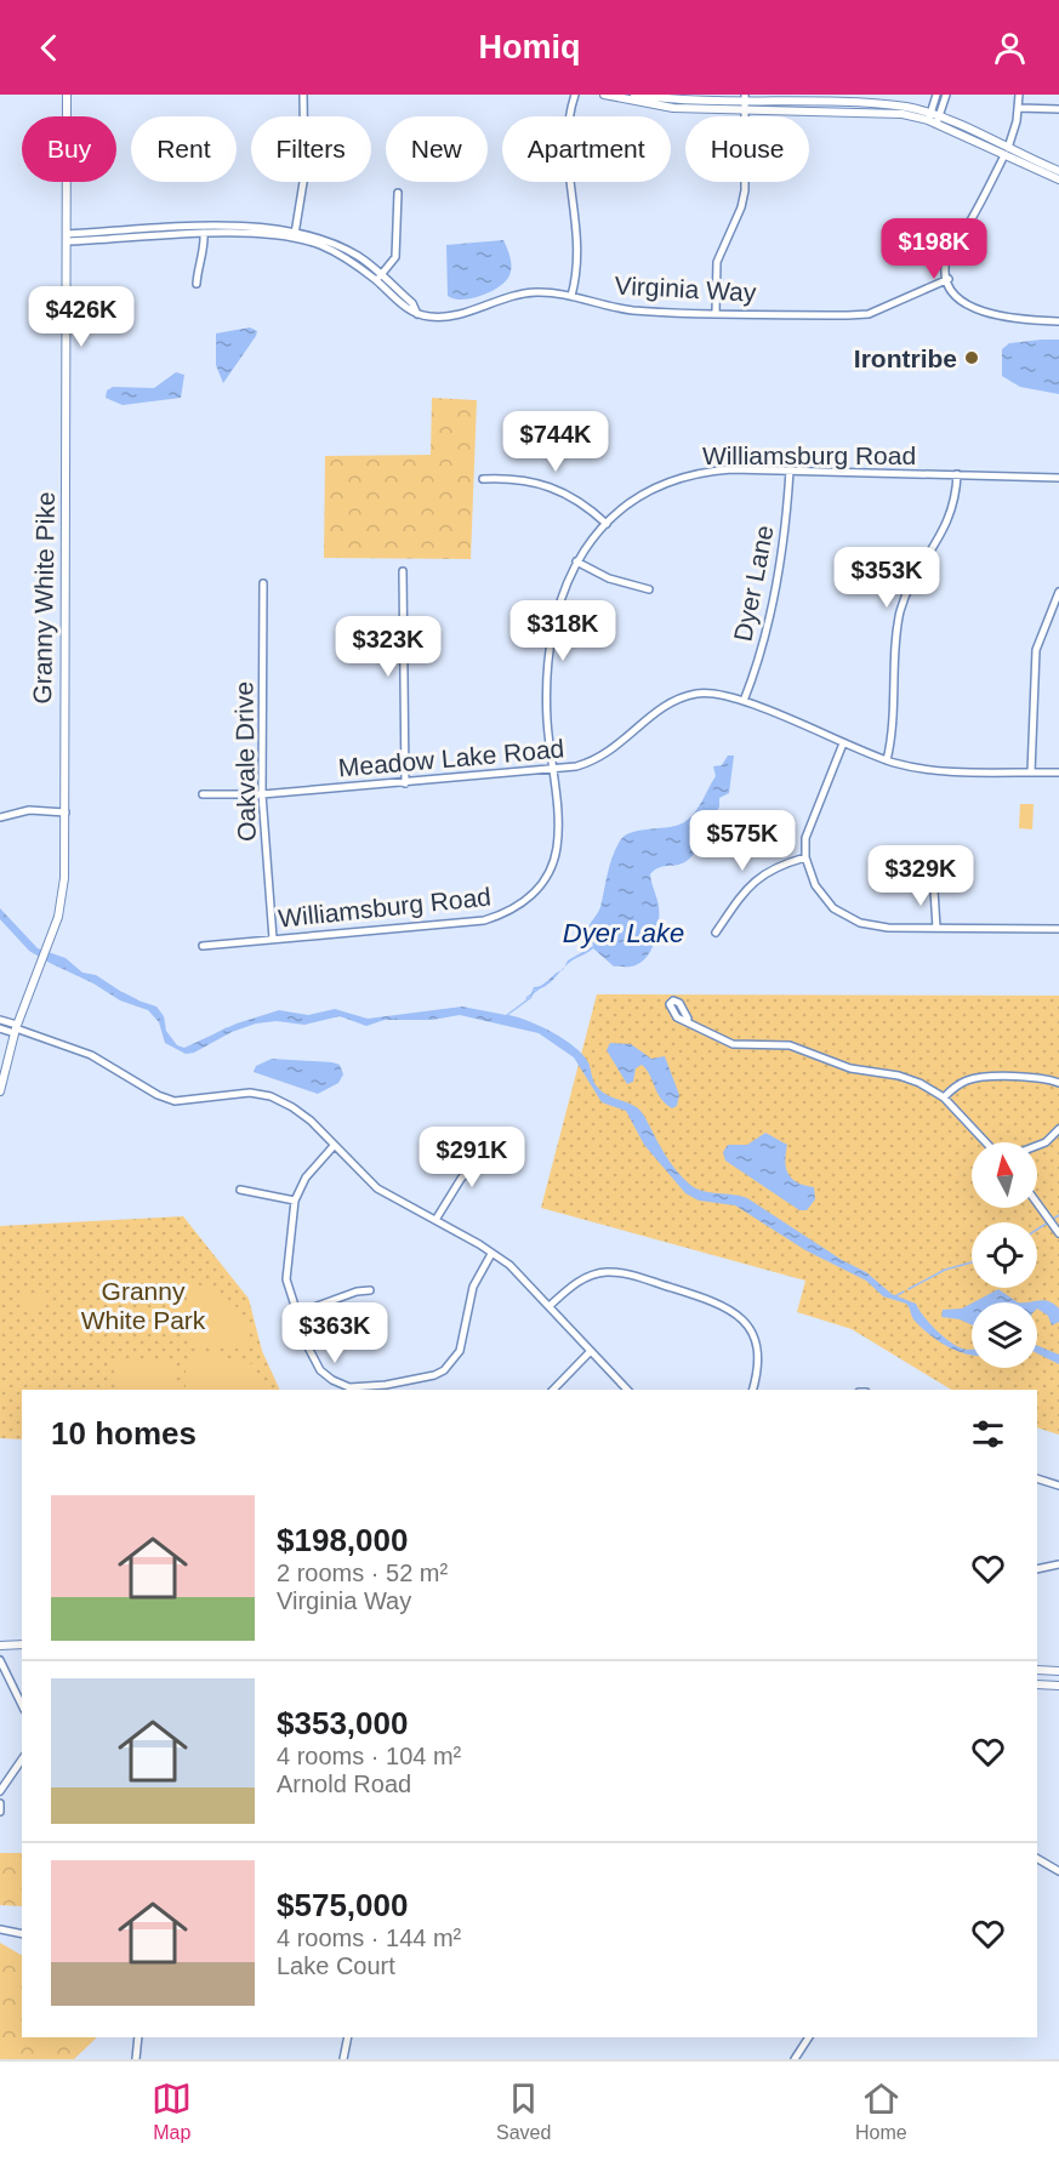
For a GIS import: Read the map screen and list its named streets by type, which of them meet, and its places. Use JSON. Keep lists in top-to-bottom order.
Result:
{
  "streets": {
    "main road": ["Granny White Pike"],
    "street": [
      "Virginia Way",
      "Williamsburg Road",
      "Dyer Lane",
      "Meadow Lake Road",
      "Oakvale Drive"
    ]
  },
  "crossings": [
    ["Virginia Way", "Granny White Pike"],
    ["Williamsburg Road", "Dyer Lane"],
    ["Williamsburg Road", "Meadow Lake Road"],
    ["Williamsburg Road", "Oakvale Drive"],
    ["Dyer Lane", "Meadow Lake Road"],
    ["Meadow Lake Road", "Oakvale Drive"]
  ],
  "water": ["Dyer Lake"],
  "parks": ["Granny White Park"],
  "places": ["Irontribe"],
  "north": "top",
  "page": {
    "header": "Homiq",
    "chip": [
      "Buy",
      "Rent",
      "Filters",
      "New",
      "Apartment",
      "House"
    ],
    "price": [
      "$198K",
      "$426K",
      "$744K",
      "$353K",
      "$318K",
      "$323K",
      "$575K",
      "$329K",
      "$291K",
      "$363K"
    ],
    "heading": "10 homes",
    "list": [
      {
        "name": "$198,000",
        "note": "2 rooms · 52 m² · Virginia Way"
      },
      {
        "name": "$353,000",
        "note": "4 rooms · 104 m² · Arnold Road"
      },
      {
        "name": "$575,000",
        "note": "4 rooms · 144 m² · Lake Court"
      }
    ],
    "tabs": ["Map", "Saved", "Home"]
  }
}
